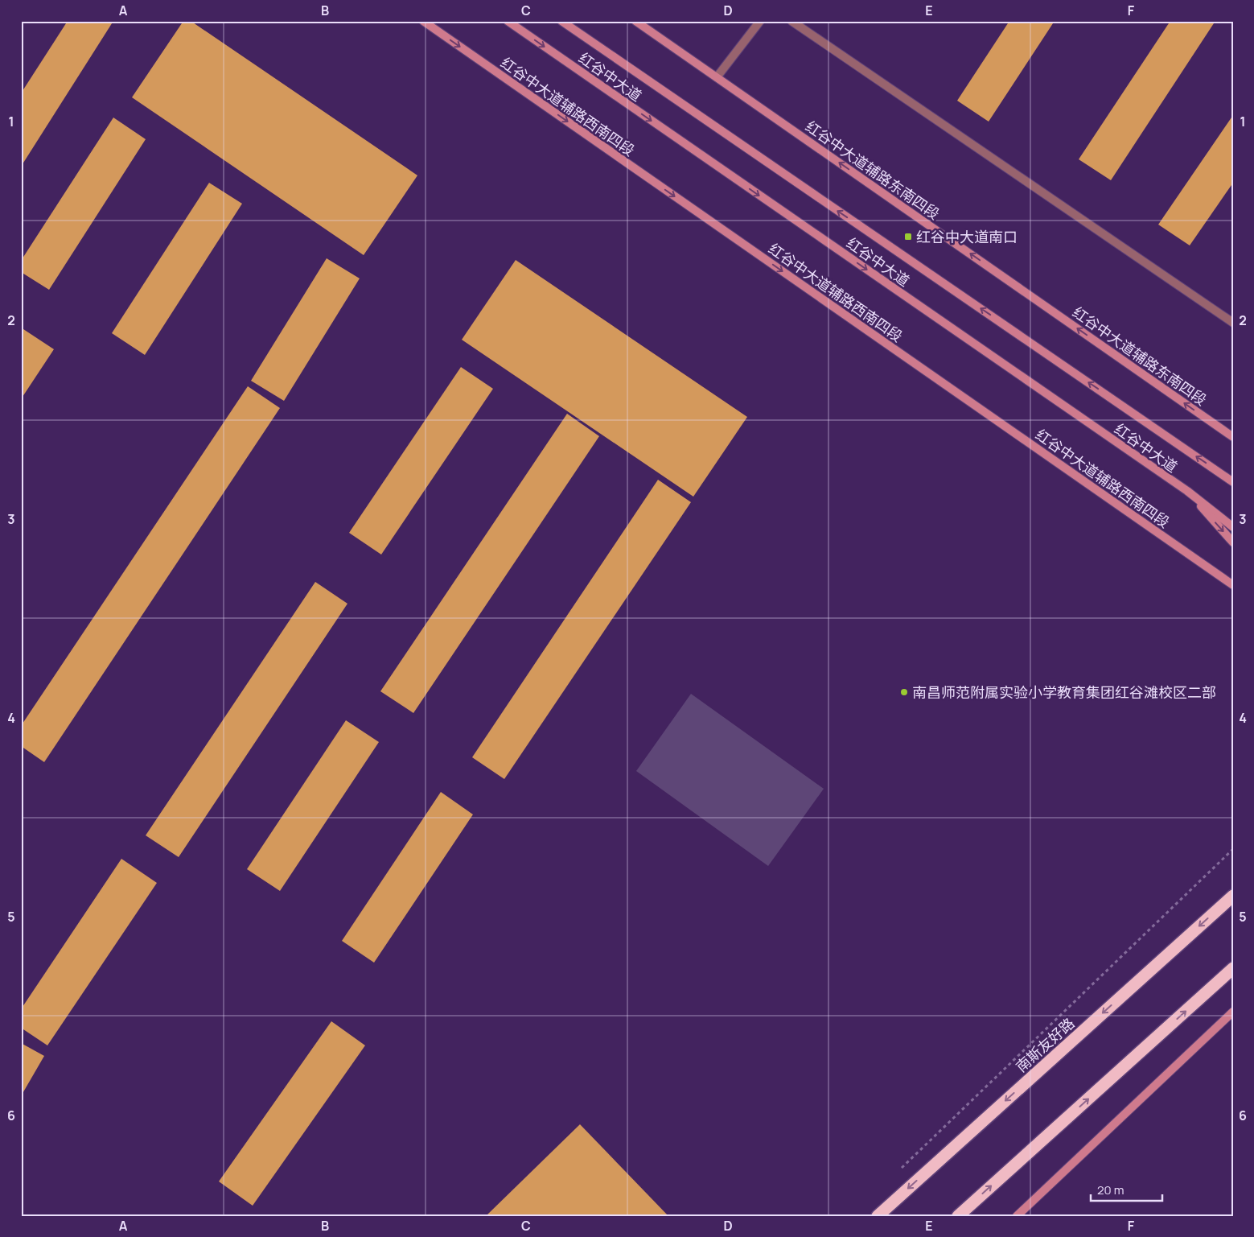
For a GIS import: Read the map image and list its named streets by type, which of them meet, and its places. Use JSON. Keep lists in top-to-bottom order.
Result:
{
  "streets": {
    "highway": ["南斯友好路"],
    "street": ["红谷中大道", "红谷中大道辅路西南四段", "红谷中大道辅路东南四段"]
  },
  "one_way": ["红谷中大道辅路西南四段", "红谷中大道辅路东南四段"],
  "places": {
    "transit": ["红谷中大道南口"],
    "other": ["南昌师范附属实验小学教育集团红谷滩校区二部"]
  },
  "scale_bar": "20 m",
  "grid": {
    "columns": [
      "A",
      "B",
      "C",
      "D",
      "E",
      "F"
    ],
    "rows": [
      "1",
      "2",
      "3",
      "4",
      "5",
      "6"
    ]
  }
}
